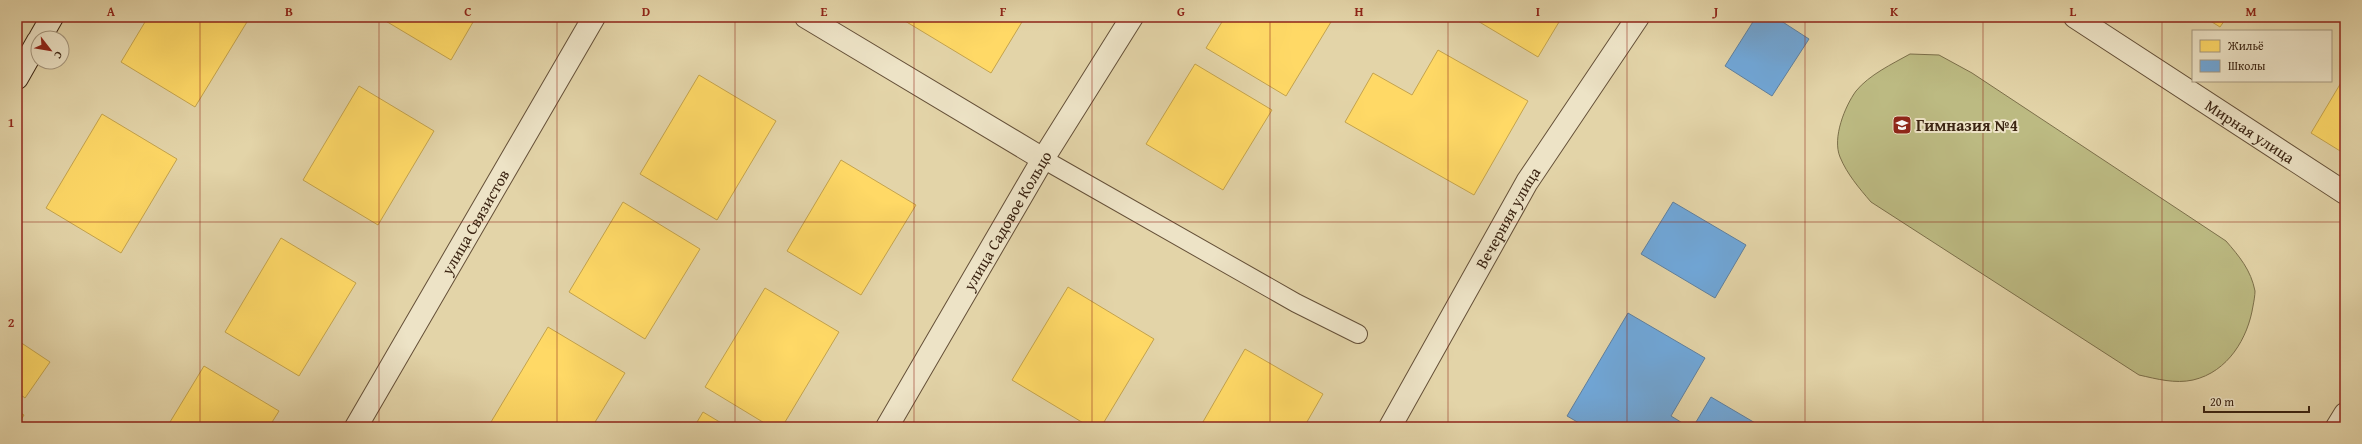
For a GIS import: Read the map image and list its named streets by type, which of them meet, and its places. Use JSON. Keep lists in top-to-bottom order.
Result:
{
  "streets": {
    "street": [
      "Мирная улица",
      "Вечерняя улица",
      "улица Садовое Кольцо",
      "улица Связистов"
    ]
  },
  "places": {
    "school or university": ["Гимназия №4"]
  },
  "legend": ["Жильё", "Школы"],
  "scale_bar": "20 m",
  "north": "bottom right",
  "grid": {
    "columns": [
      "A",
      "B",
      "C",
      "D",
      "E",
      "F",
      "G",
      "H",
      "I",
      "J",
      "K",
      "L",
      "M"
    ],
    "rows": ["1", "2"]
  }
}
